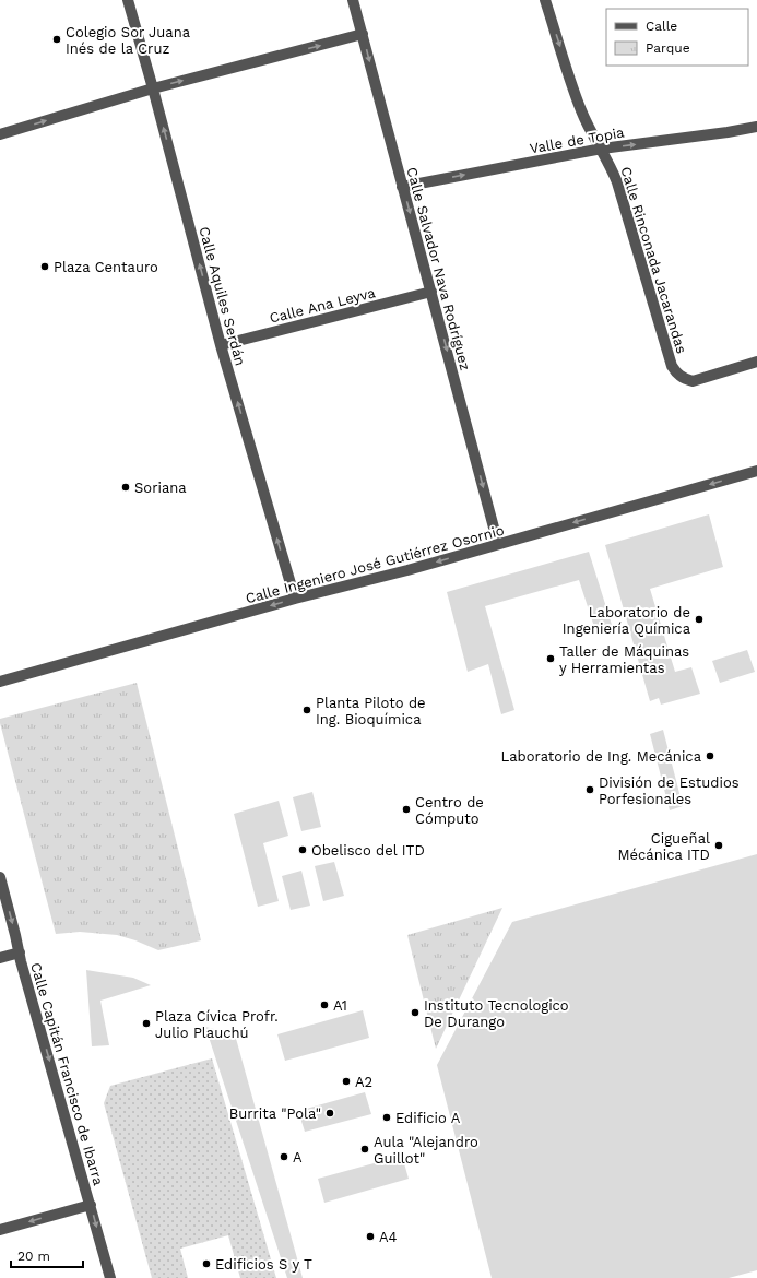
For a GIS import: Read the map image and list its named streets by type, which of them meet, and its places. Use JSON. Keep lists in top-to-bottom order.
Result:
{
  "streets": {
    "street": [
      "Valle de Topia",
      "Calle Rinconada Jacarandas",
      "Calle Salvador Nava Rodríguez",
      "Calle Aquiles Serdán",
      "Calle Ana Leyva",
      "Calle Ingeniero José Gutiérrez Osornio",
      "Calle Capitán Francisco de Ibarra"
    ]
  },
  "crossings": [
    ["Valle de Topia", "Calle Rinconada Jacarandas"],
    ["Valle de Topia", "Calle Salvador Nava Rodríguez"],
    ["Calle Salvador Nava Rodríguez", "Calle Ana Leyva"],
    ["Calle Salvador Nava Rodríguez", "Calle Ingeniero José Gutiérrez Osornio"],
    ["Calle Aquiles Serdán", "Calle Ana Leyva"],
    ["Calle Aquiles Serdán", "Calle Ingeniero José Gutiérrez Osornio"]
  ],
  "one_way": [
    "Valle de Topia",
    "Calle Salvador Nava Rodríguez",
    "Calle Aquiles Serdán",
    "Calle Ingeniero José Gutiérrez Osornio",
    "Calle Capitán Francisco de Ibarra"
  ],
  "places": [
    "Colegio Sor Juana Inés de la Cruz",
    "Plaza Centauro",
    "Soriana",
    "Laboratorio de Ingeniería Química",
    "Taller de Máquinas y Herramientas",
    "Planta Piloto de Ing. Bioquímica",
    "Laboratorio de Ing. Mecánica",
    "División de Estudios Porfesionales",
    "Centro de Cómputo",
    "Cigueñal Mécánica ITD",
    "Obelisco del ITD",
    "A1",
    "Instituto Tecnologico De Durango",
    "Plaza Cívica Profr. Julio Plauchú",
    "A2",
    "Burrita \"Pola\"",
    "Edificio A",
    "Aula \"Alejandro Guillot\"",
    "A",
    "A4",
    "Edificios S y T"
  ],
  "legend": ["Calle", "Parque"],
  "scale_bar": "20 m"
}
